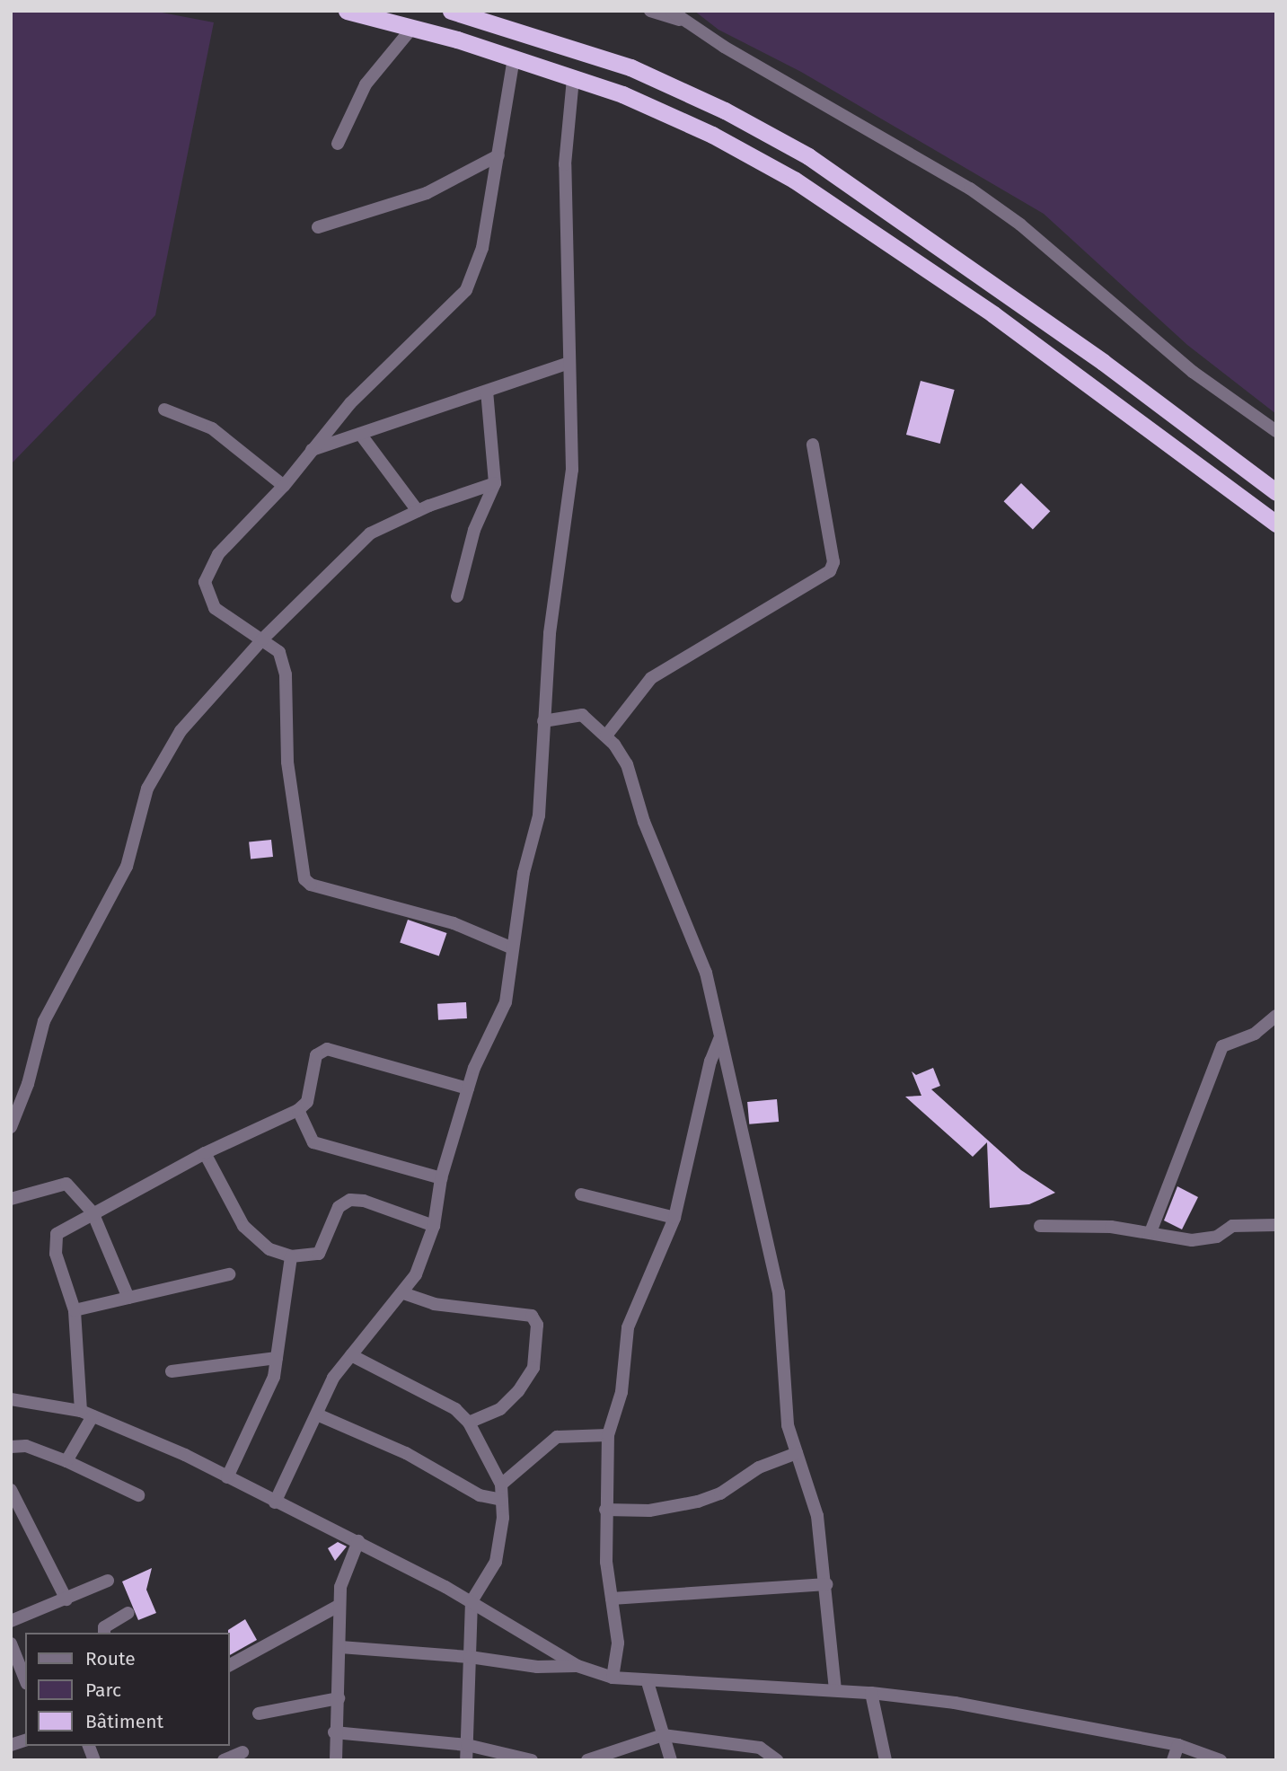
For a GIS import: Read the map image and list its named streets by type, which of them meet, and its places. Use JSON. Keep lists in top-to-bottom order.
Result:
{
  "legend": ["Route", "Parc", "Bâtiment"]
}
